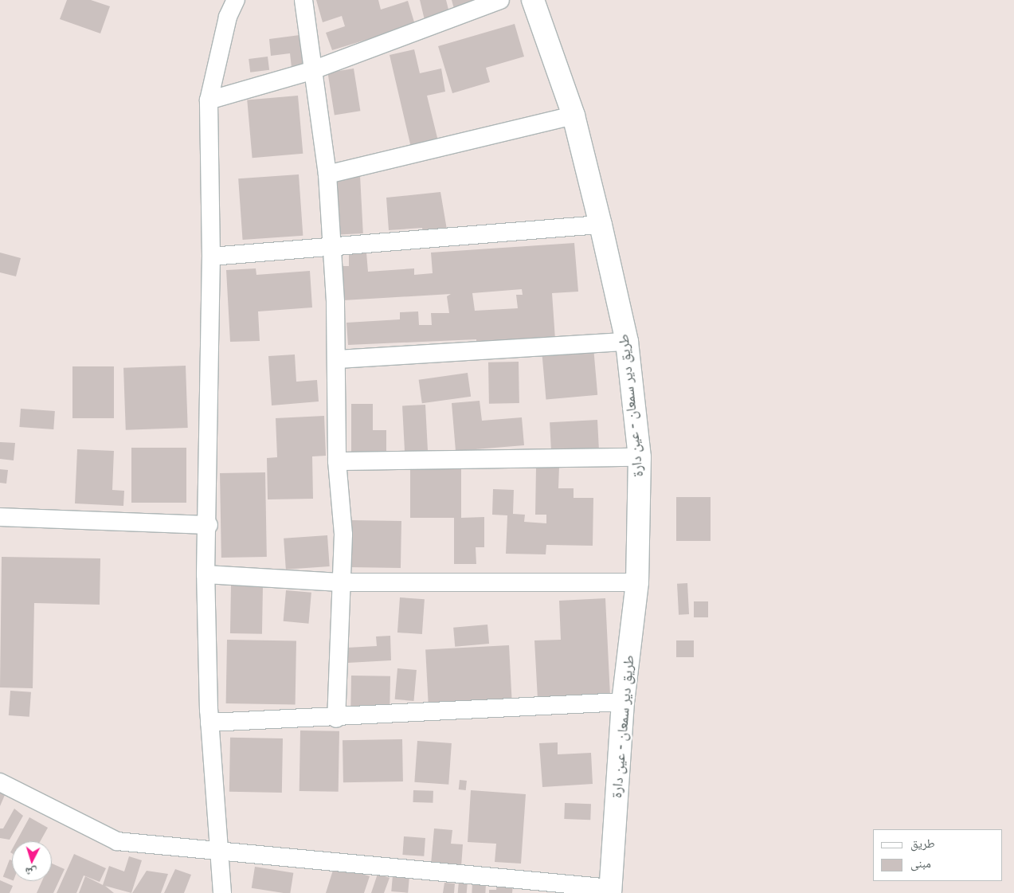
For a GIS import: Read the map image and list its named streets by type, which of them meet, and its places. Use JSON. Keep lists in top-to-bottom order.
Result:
{
  "streets": {
    "main road": ["طريق دير سمعان - عين دارة"]
  },
  "legend": ["طريق", "مبنى"],
  "north": "bottom"
}
